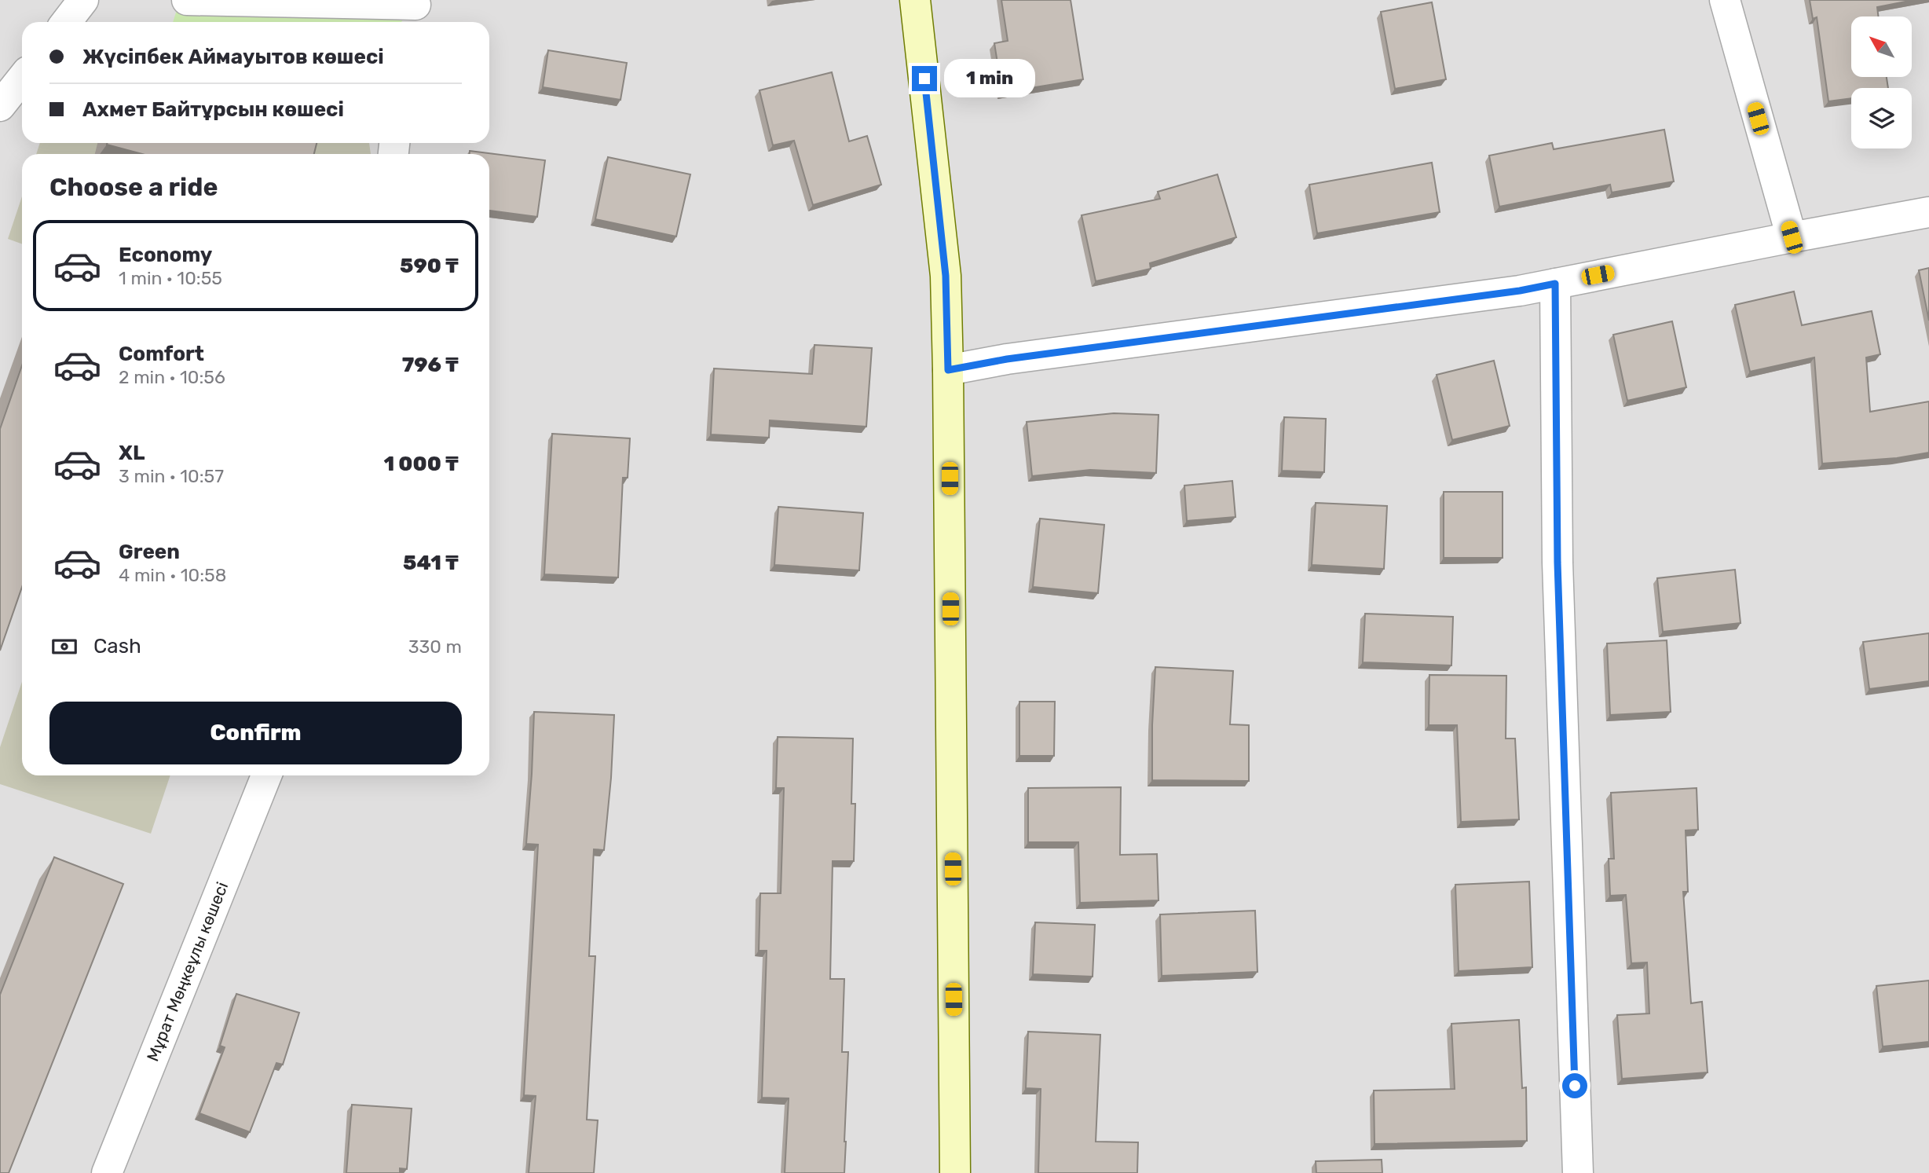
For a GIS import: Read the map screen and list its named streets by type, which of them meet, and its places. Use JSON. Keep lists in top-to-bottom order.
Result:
{
  "streets": {
    "street": ["Мұрат Мөңкеұлы көшесі"]
  },
  "north": "top left",
  "page": {
    "banner": ["Жүсіпбек Аймауытов көшесі", "Ахмет Байтұрсын көшесі"],
    "bubble": "1 min",
    "heading": "Choose a ride",
    "list": [
      {
        "name": "Economy",
        "note": "1 min · 10:55",
        "value": "590 ₸"
      },
      {
        "name": "Comfort",
        "note": "2 min · 10:56",
        "value": "796 ₸"
      },
      {
        "name": "XL",
        "note": "3 min · 10:57",
        "value": "1 000 ₸"
      },
      {
        "name": "Green",
        "note": "4 min · 10:58",
        "value": "541 ₸"
      }
    ],
    "pay": ["Cash", "330 m"],
    "buttons": "Confirm"
  }
}
